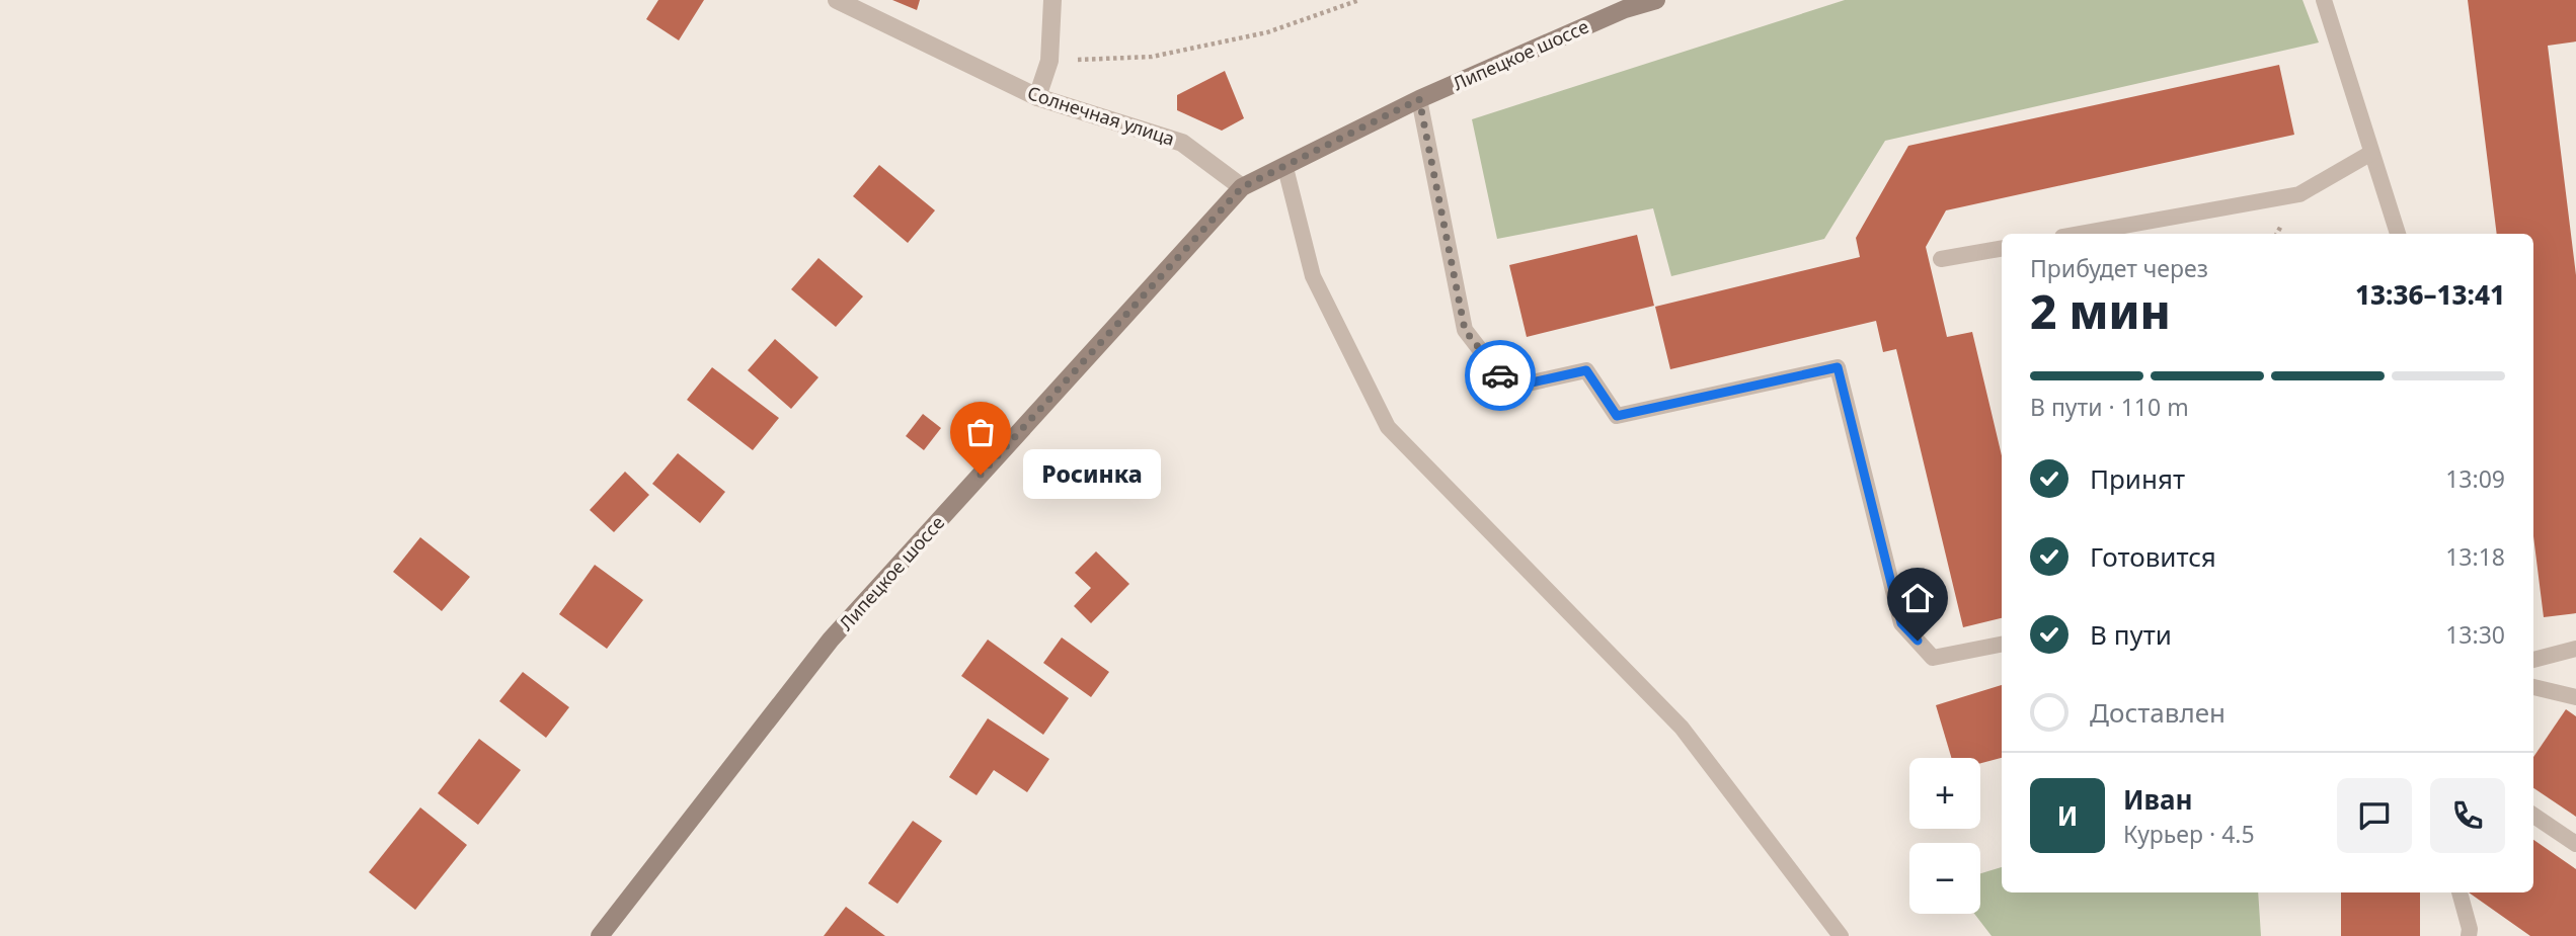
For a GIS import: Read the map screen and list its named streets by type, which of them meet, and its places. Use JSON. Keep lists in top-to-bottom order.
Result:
{
  "streets": {
    "main road": ["Липецкое шоссе"],
    "street": ["Солнечная улица"]
  },
  "crossings": [
    ["Липецкое шоссе", "Солнечная улица"]
  ],
  "places": ["Росинка"],
  "page": {
    "heading": ["2 мин", "Прибудет через", "13:36–13:41"],
    "panel": ["Иван", "Курьер · 4.5"],
    "bar": "В пути · 110 m",
    "list": [
      ["Принят", "13:09"],
      ["Готовится", "13:18"],
      ["В пути", "13:30"],
      "Доставлен"
    ],
    "bubble": "Росинка",
    "map_buttons": ["+", "−"],
    "round": "И"
  }
}
